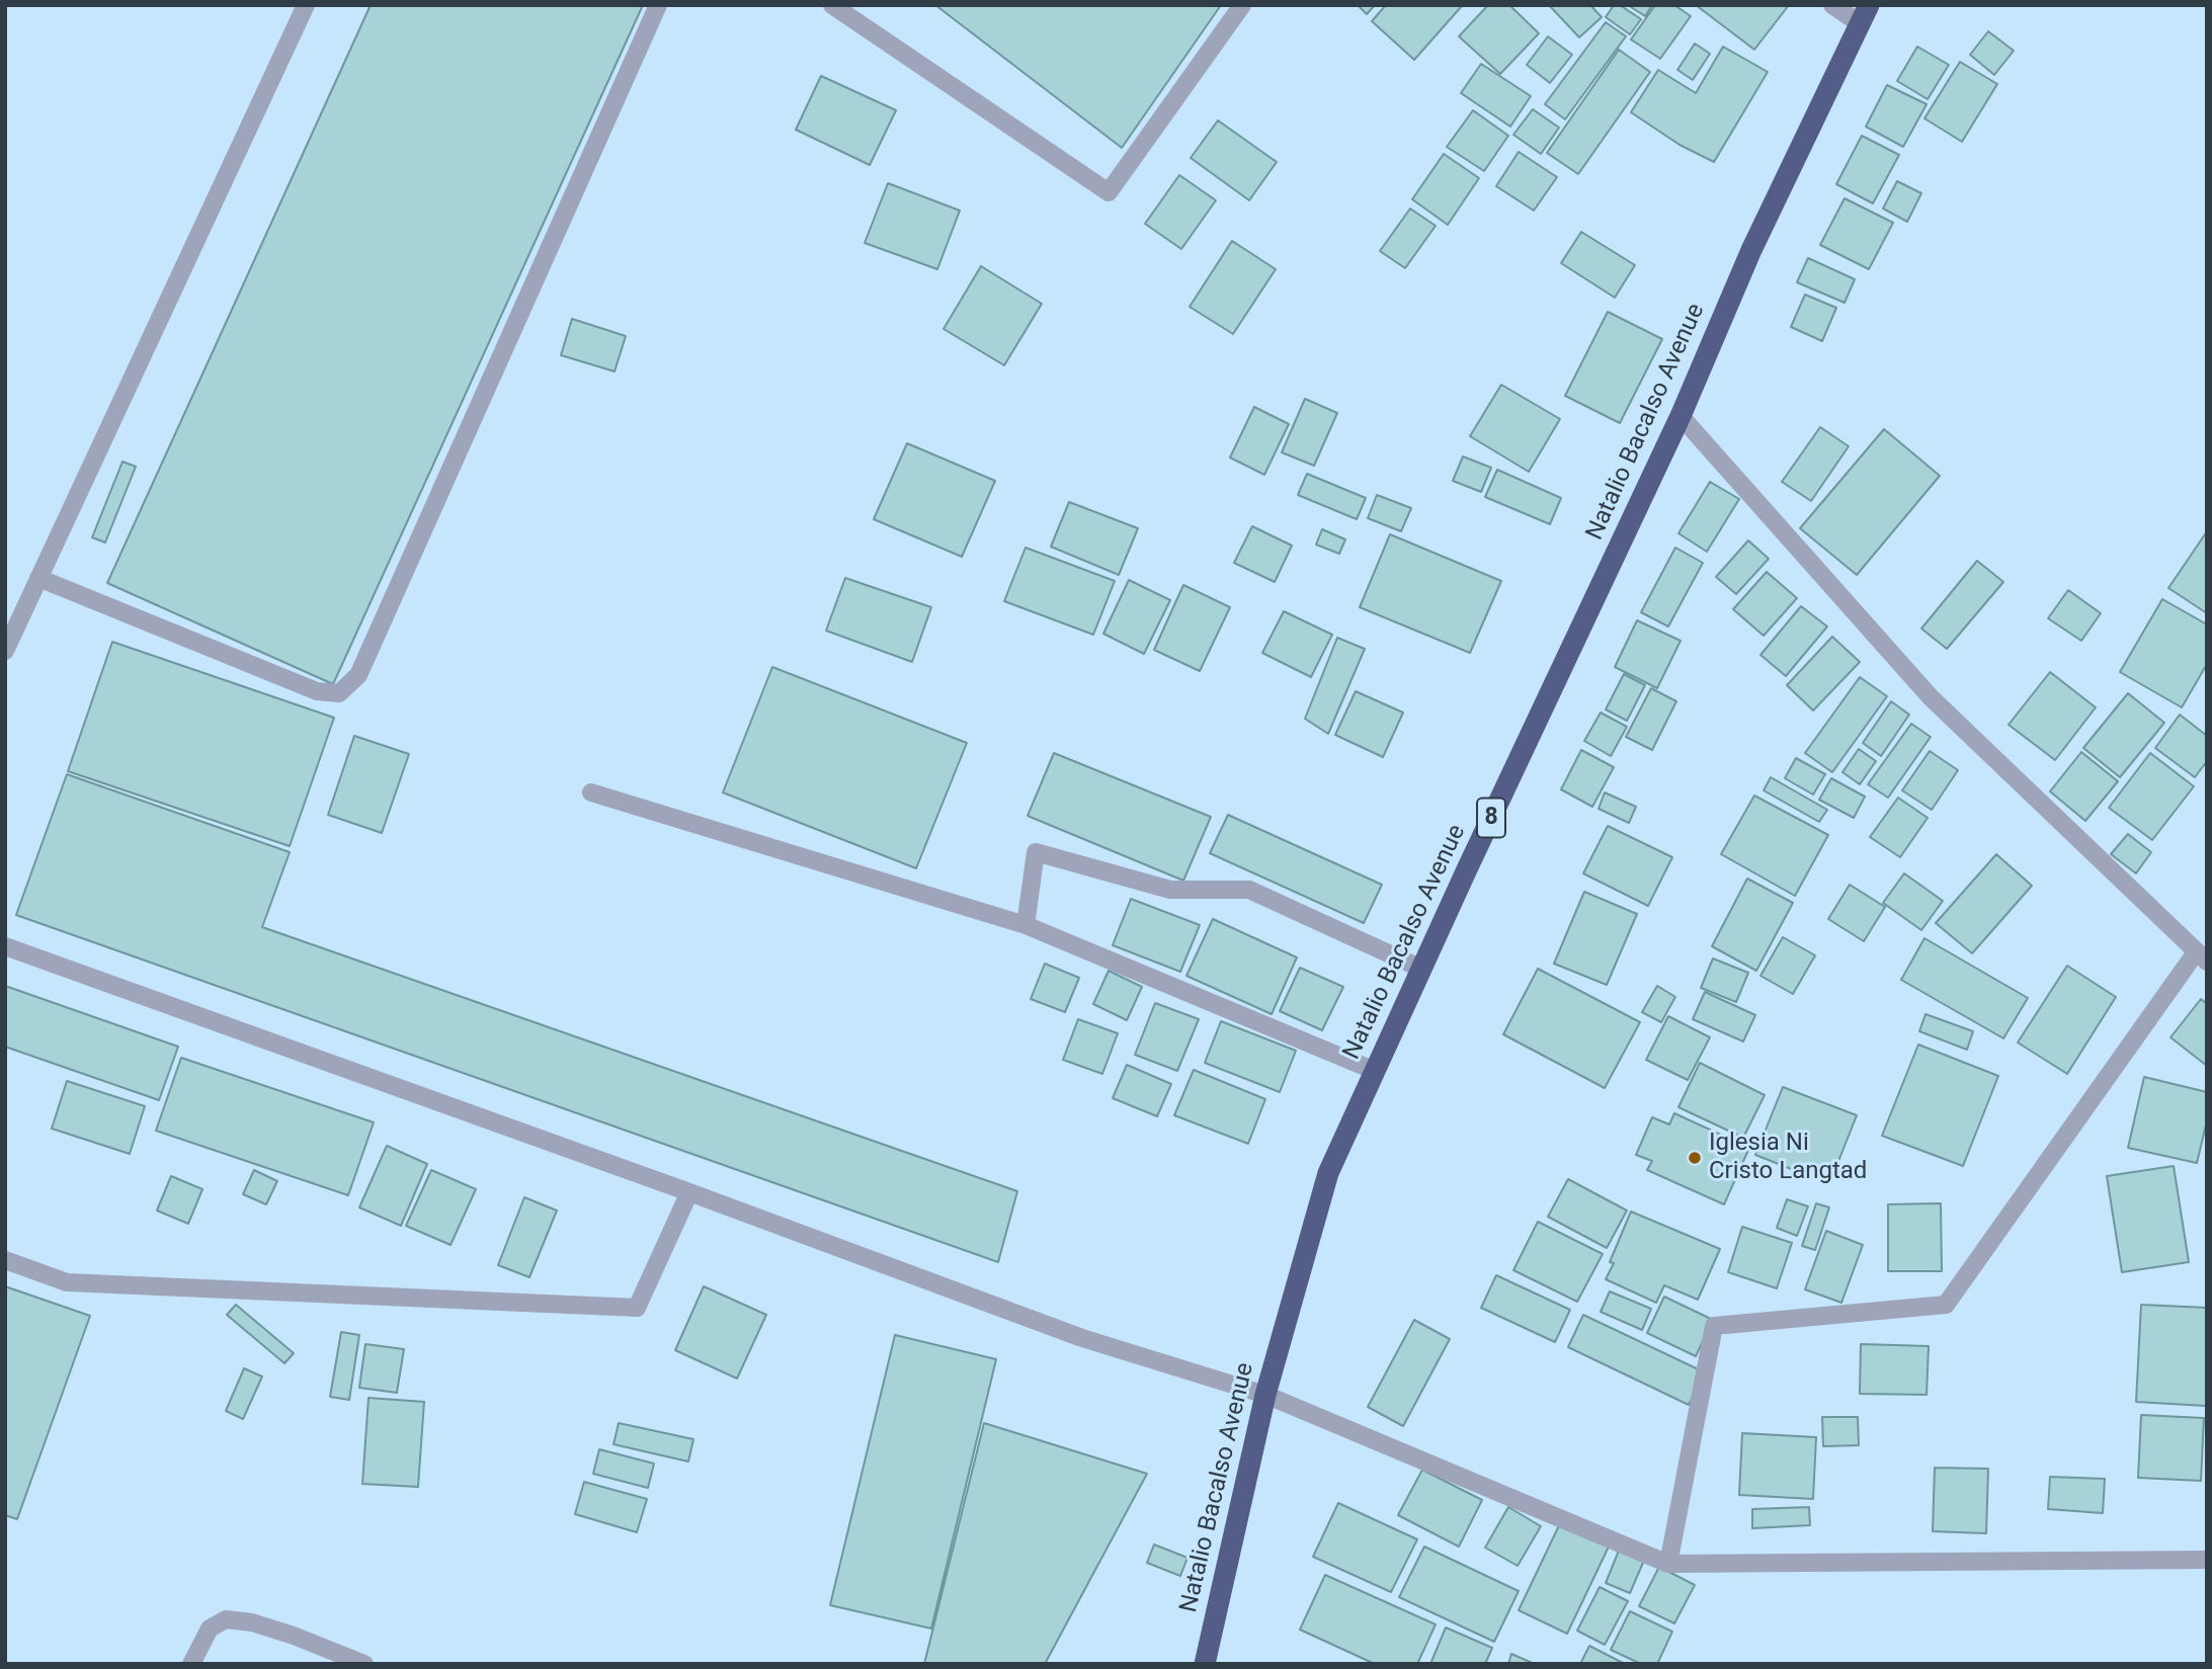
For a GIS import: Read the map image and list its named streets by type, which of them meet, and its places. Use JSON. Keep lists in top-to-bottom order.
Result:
{
  "streets": {
    "highway": ["Natalio Bacalso Avenue", "8"]
  },
  "places": ["Iglesia Ni Cristo Langtad"]
}
